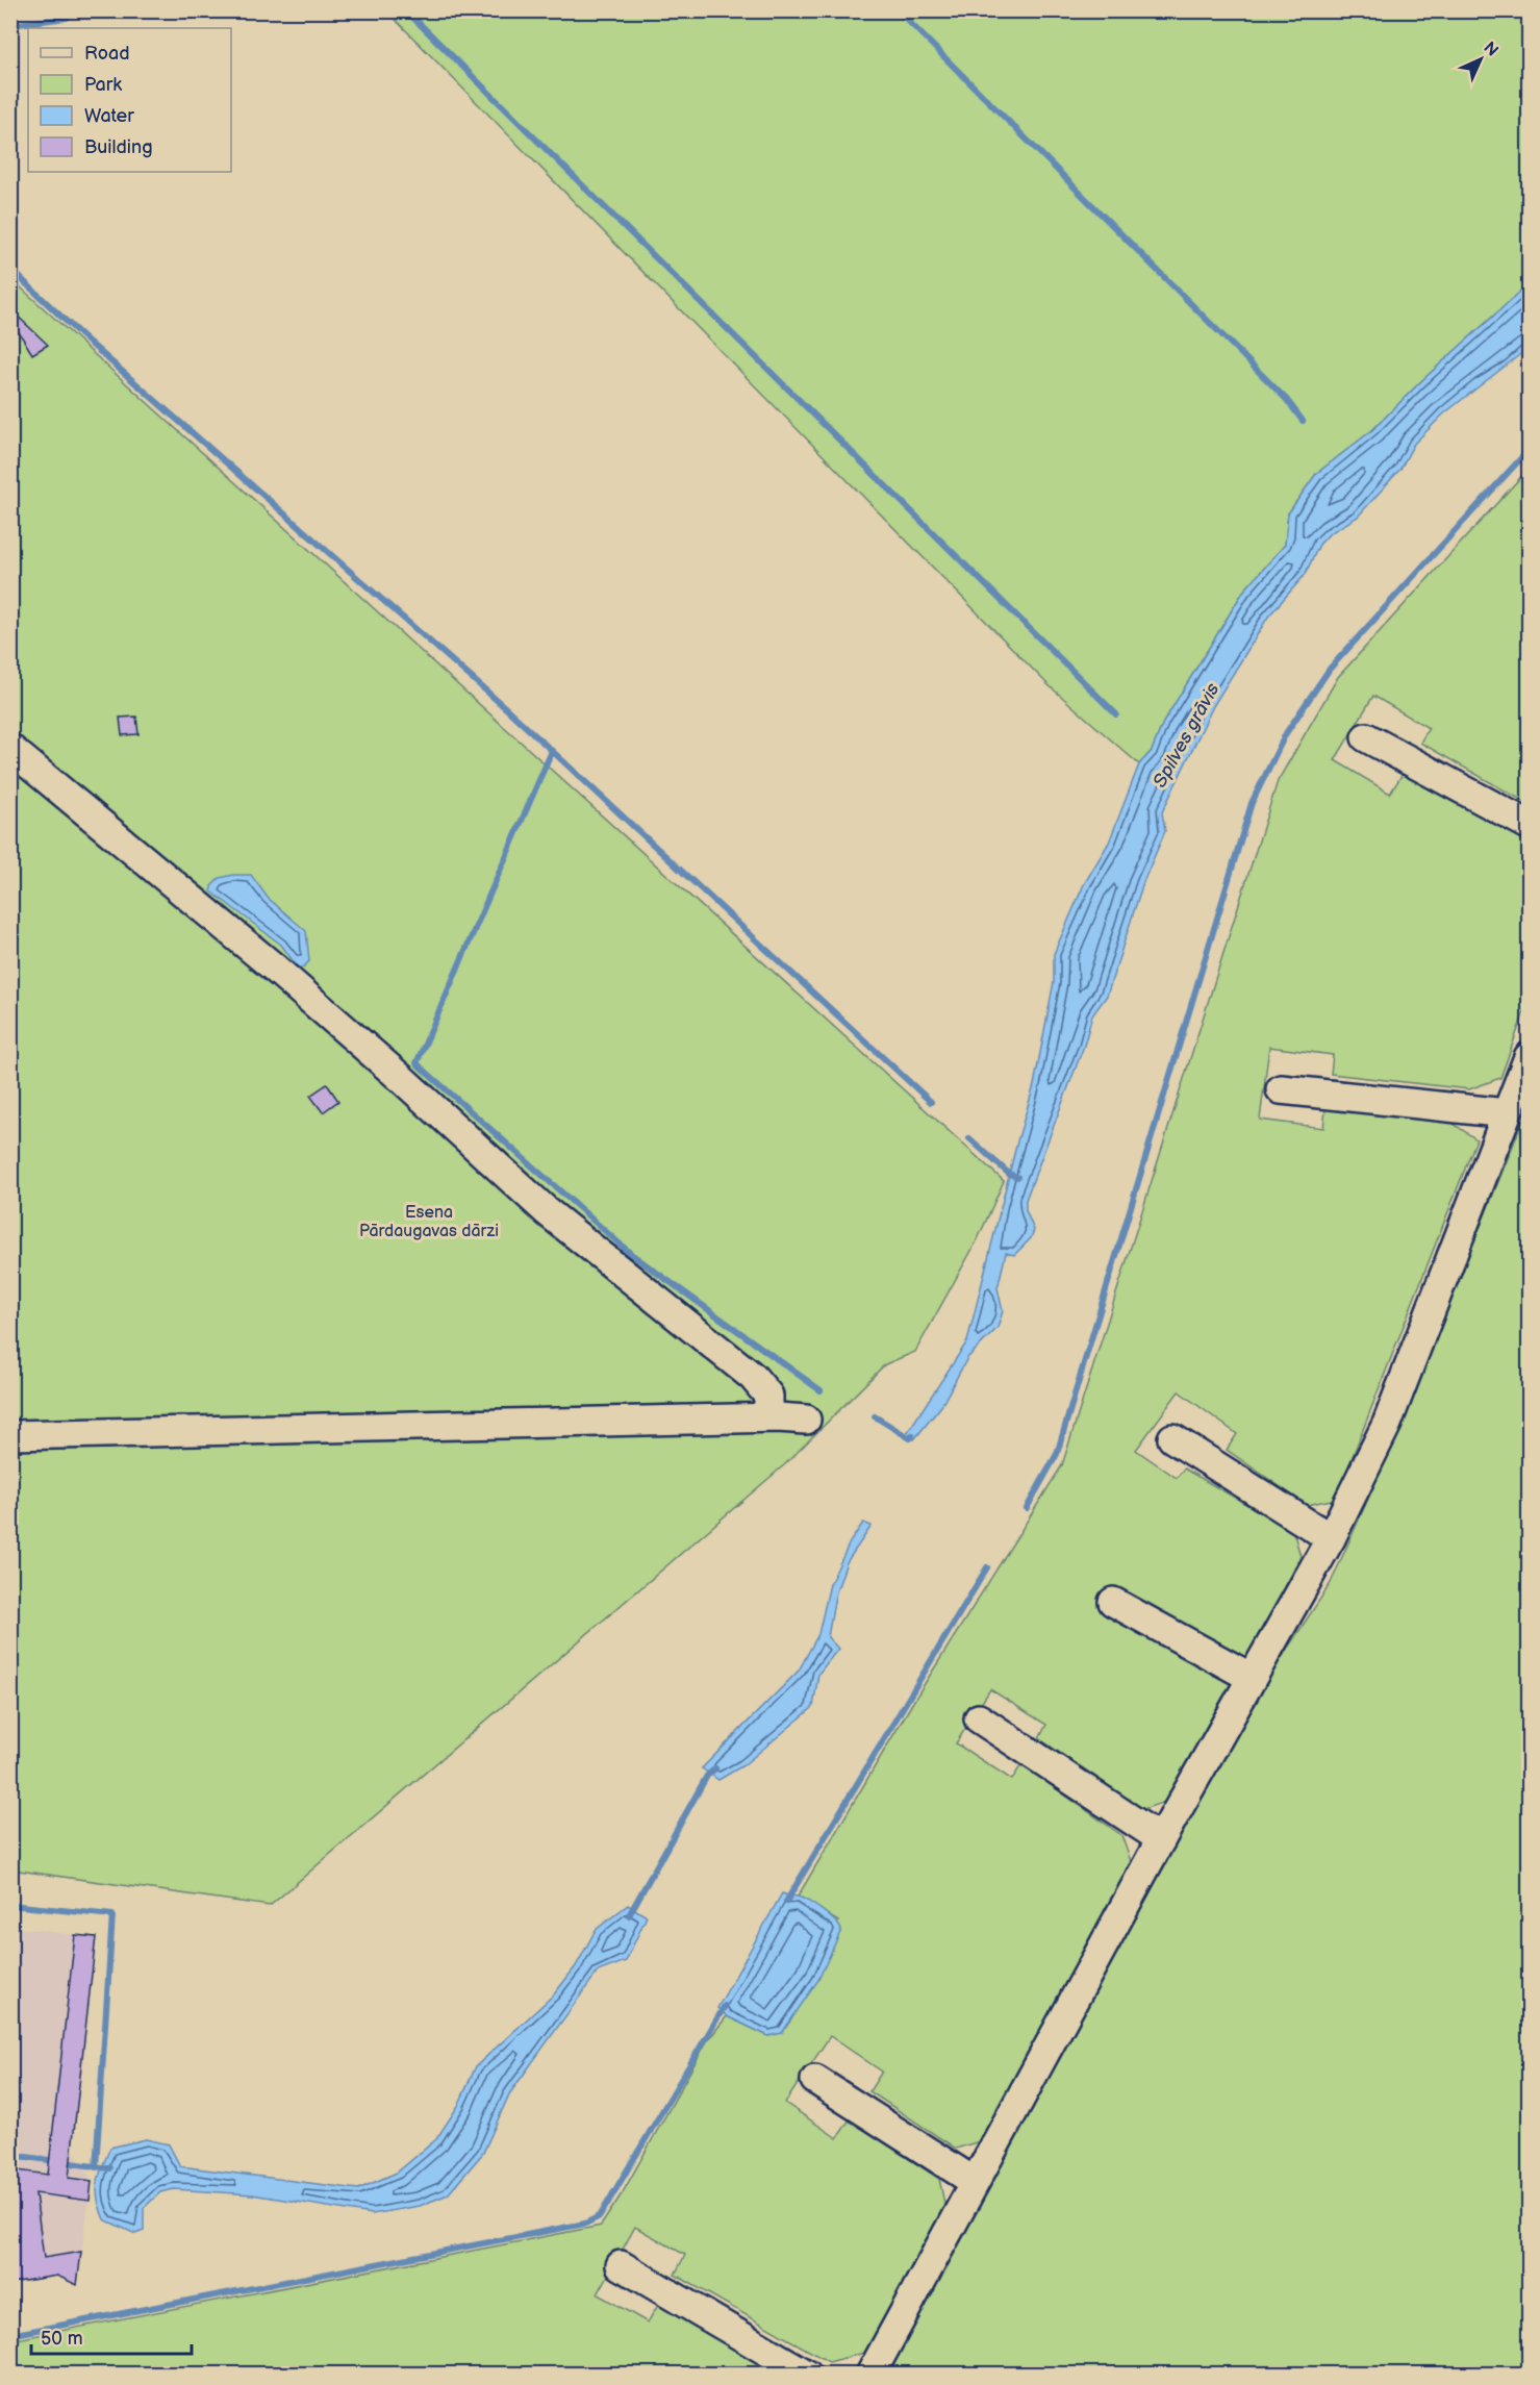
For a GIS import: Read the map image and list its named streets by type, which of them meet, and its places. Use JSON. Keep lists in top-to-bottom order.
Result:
{
  "water": ["Spilves grāvis"],
  "parks": ["Esena Pārdaugavas dārzi"],
  "legend": [
    "Road",
    "Park",
    "Water",
    "Building"
  ],
  "scale_bar": "50 m",
  "north": "top right"
}
